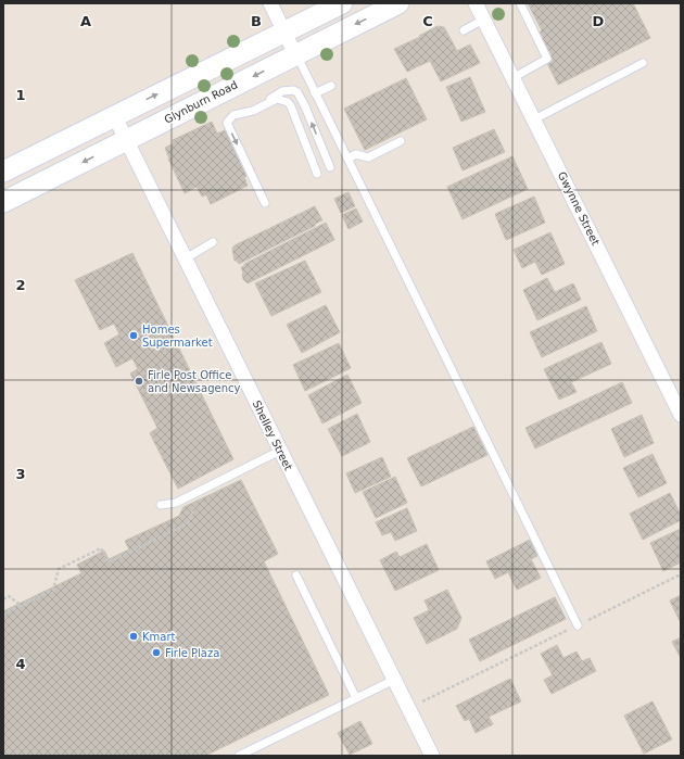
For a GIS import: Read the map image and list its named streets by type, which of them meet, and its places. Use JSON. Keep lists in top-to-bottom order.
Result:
{
  "streets": {
    "main road": ["Glynburn Road"],
    "street": ["Gwynne Street", "Shelley Street"]
  },
  "crossings": [
    ["Glynburn Road", "Shelley Street"]
  ],
  "places": [
    "Homes Supermarket",
    "Firle Post Office and Newsagency",
    "Kmart",
    "Firle Plaza"
  ],
  "grid": {
    "columns": [
      "A",
      "B",
      "C",
      "D"
    ],
    "rows": [
      "1",
      "2",
      "3",
      "4"
    ]
  }
}
